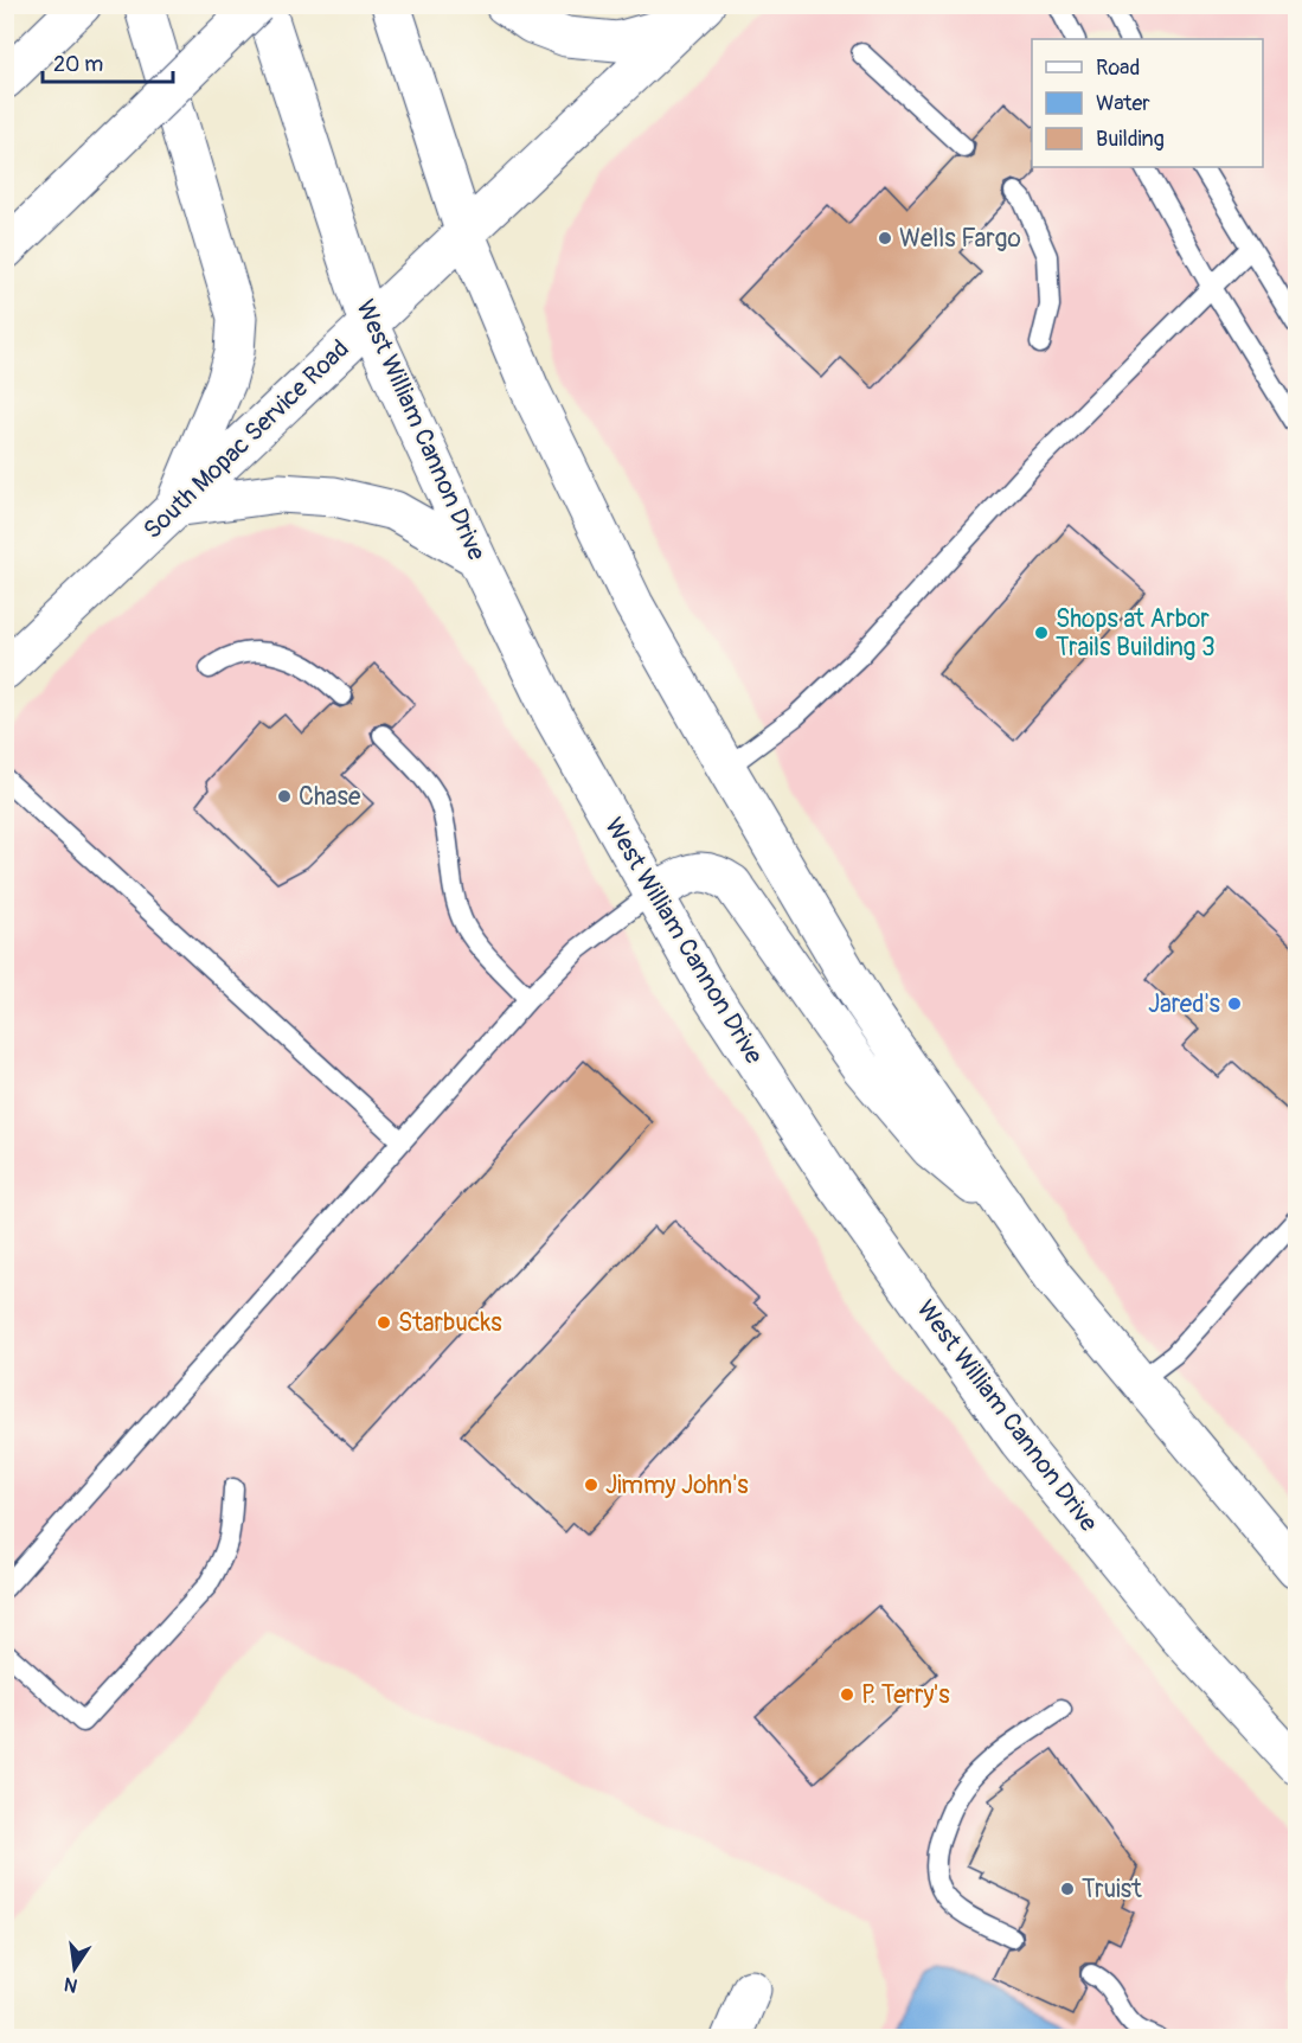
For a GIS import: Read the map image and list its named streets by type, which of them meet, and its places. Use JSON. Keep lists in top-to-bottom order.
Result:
{
  "streets": {
    "main road": ["West William Cannon Drive", "South Mopac Service Road"]
  },
  "crossings": [
    ["West William Cannon Drive", "South Mopac Service Road"]
  ],
  "places": [
    "Wells Fargo",
    "Shops at Arbor Trails Building 3",
    "Chase",
    "Jared's",
    "Starbucks",
    "Jimmy John's",
    "P. Terry's",
    "Truist"
  ],
  "legend": ["Road", "Water", "Building"],
  "scale_bar": "20 m",
  "north": "bottom"
}
